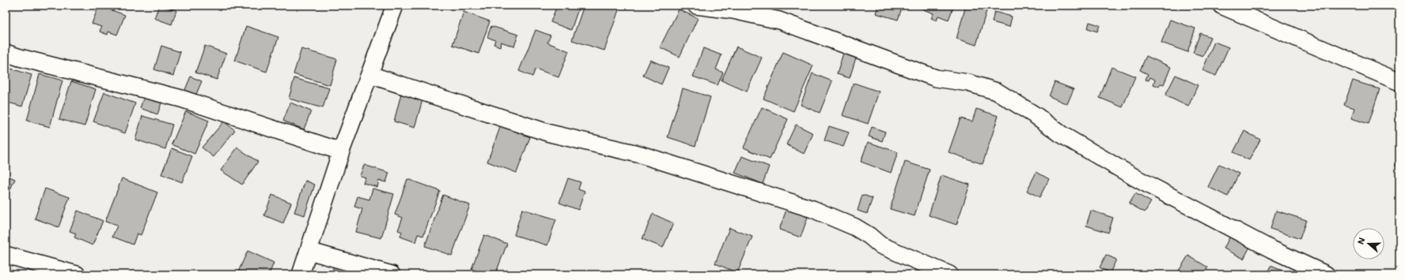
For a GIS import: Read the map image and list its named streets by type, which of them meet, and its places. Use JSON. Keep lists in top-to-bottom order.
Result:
{
  "north": "left"
}
